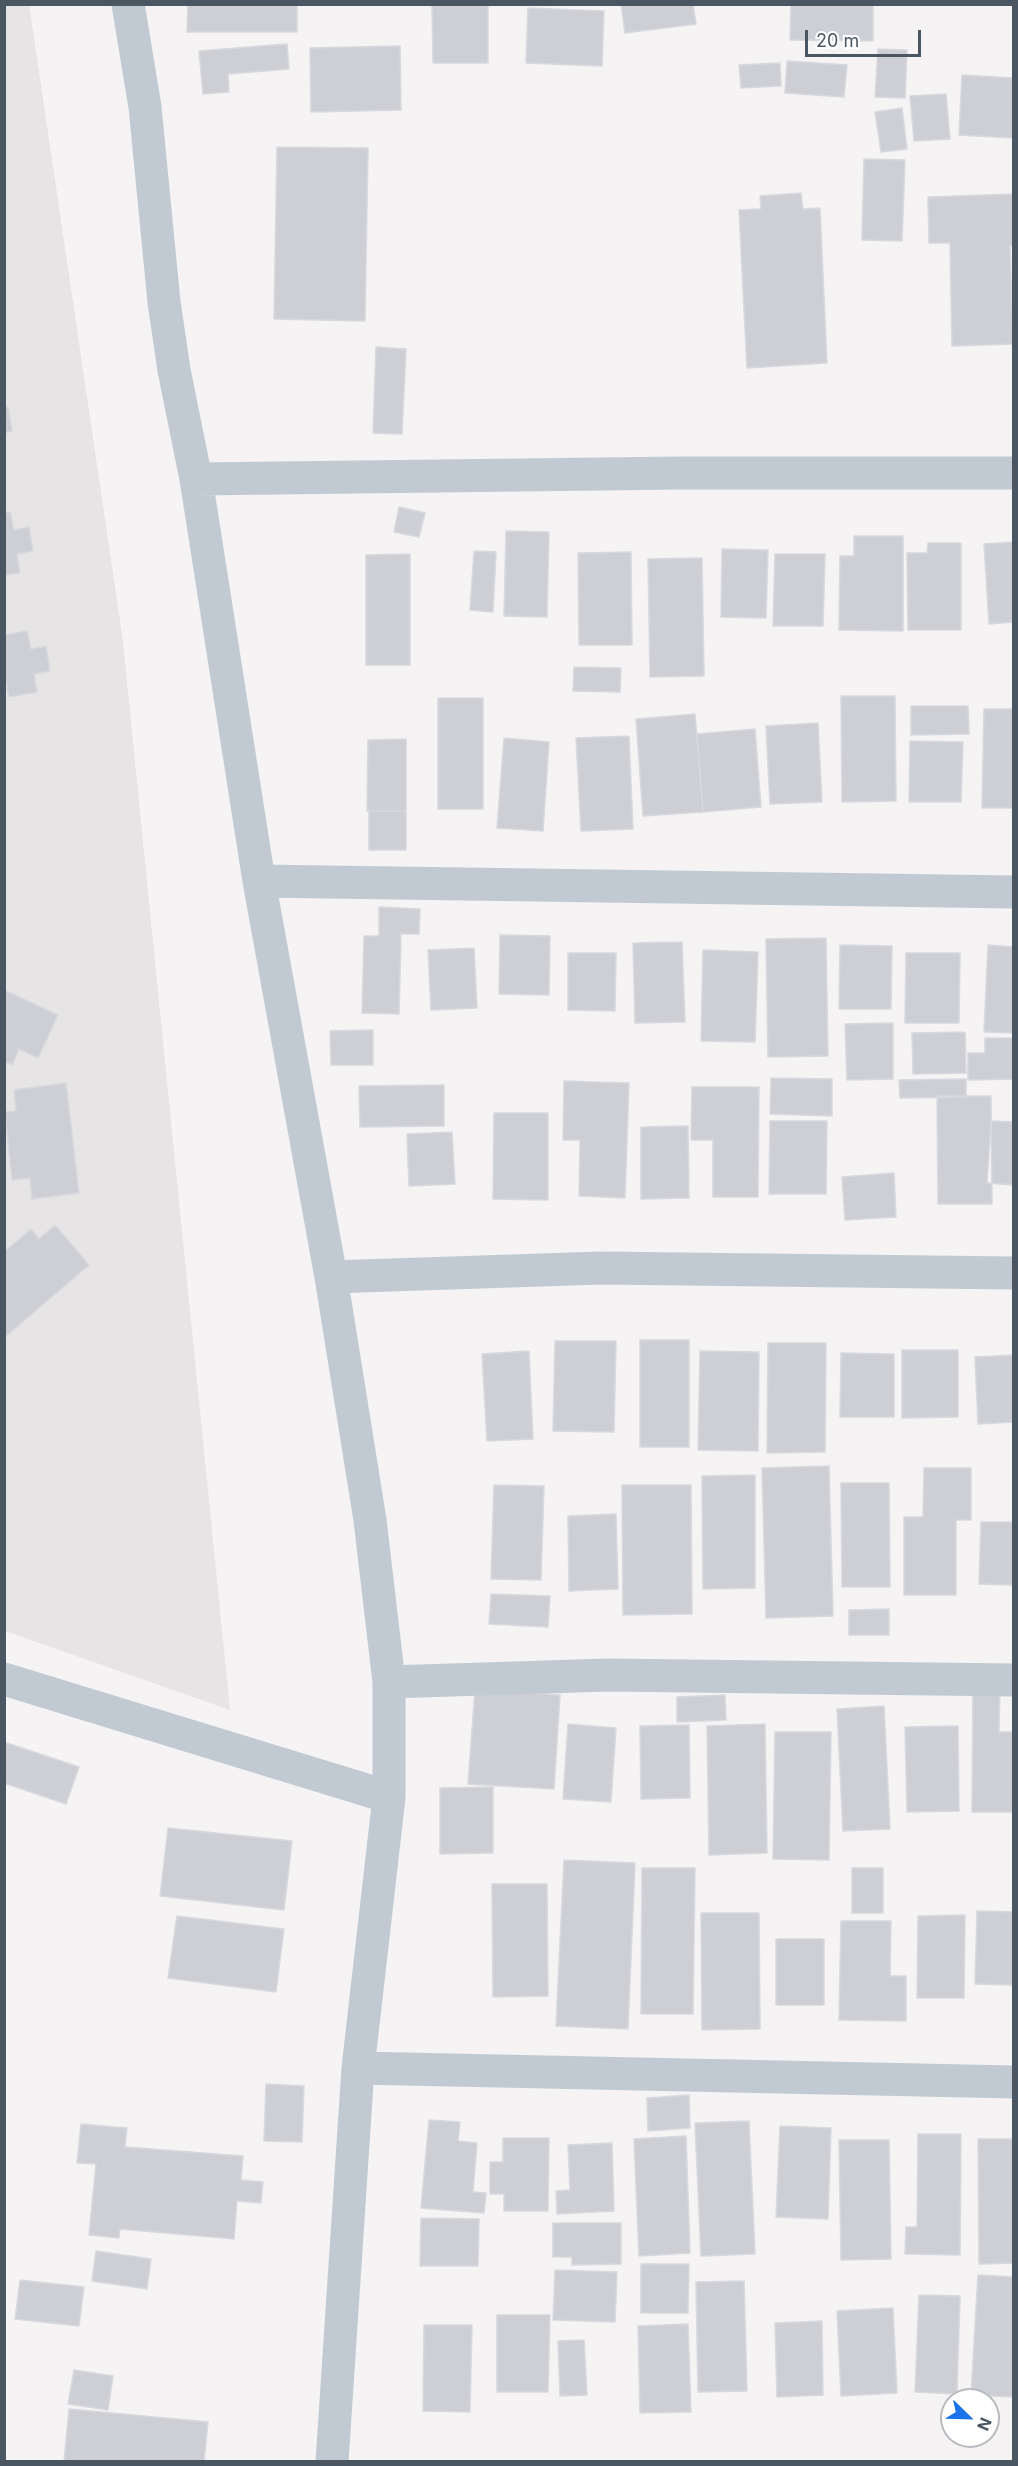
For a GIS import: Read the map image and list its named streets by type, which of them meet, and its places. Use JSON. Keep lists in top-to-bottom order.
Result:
{
  "scale_bar": "20 m",
  "north": "bottom right"
}
